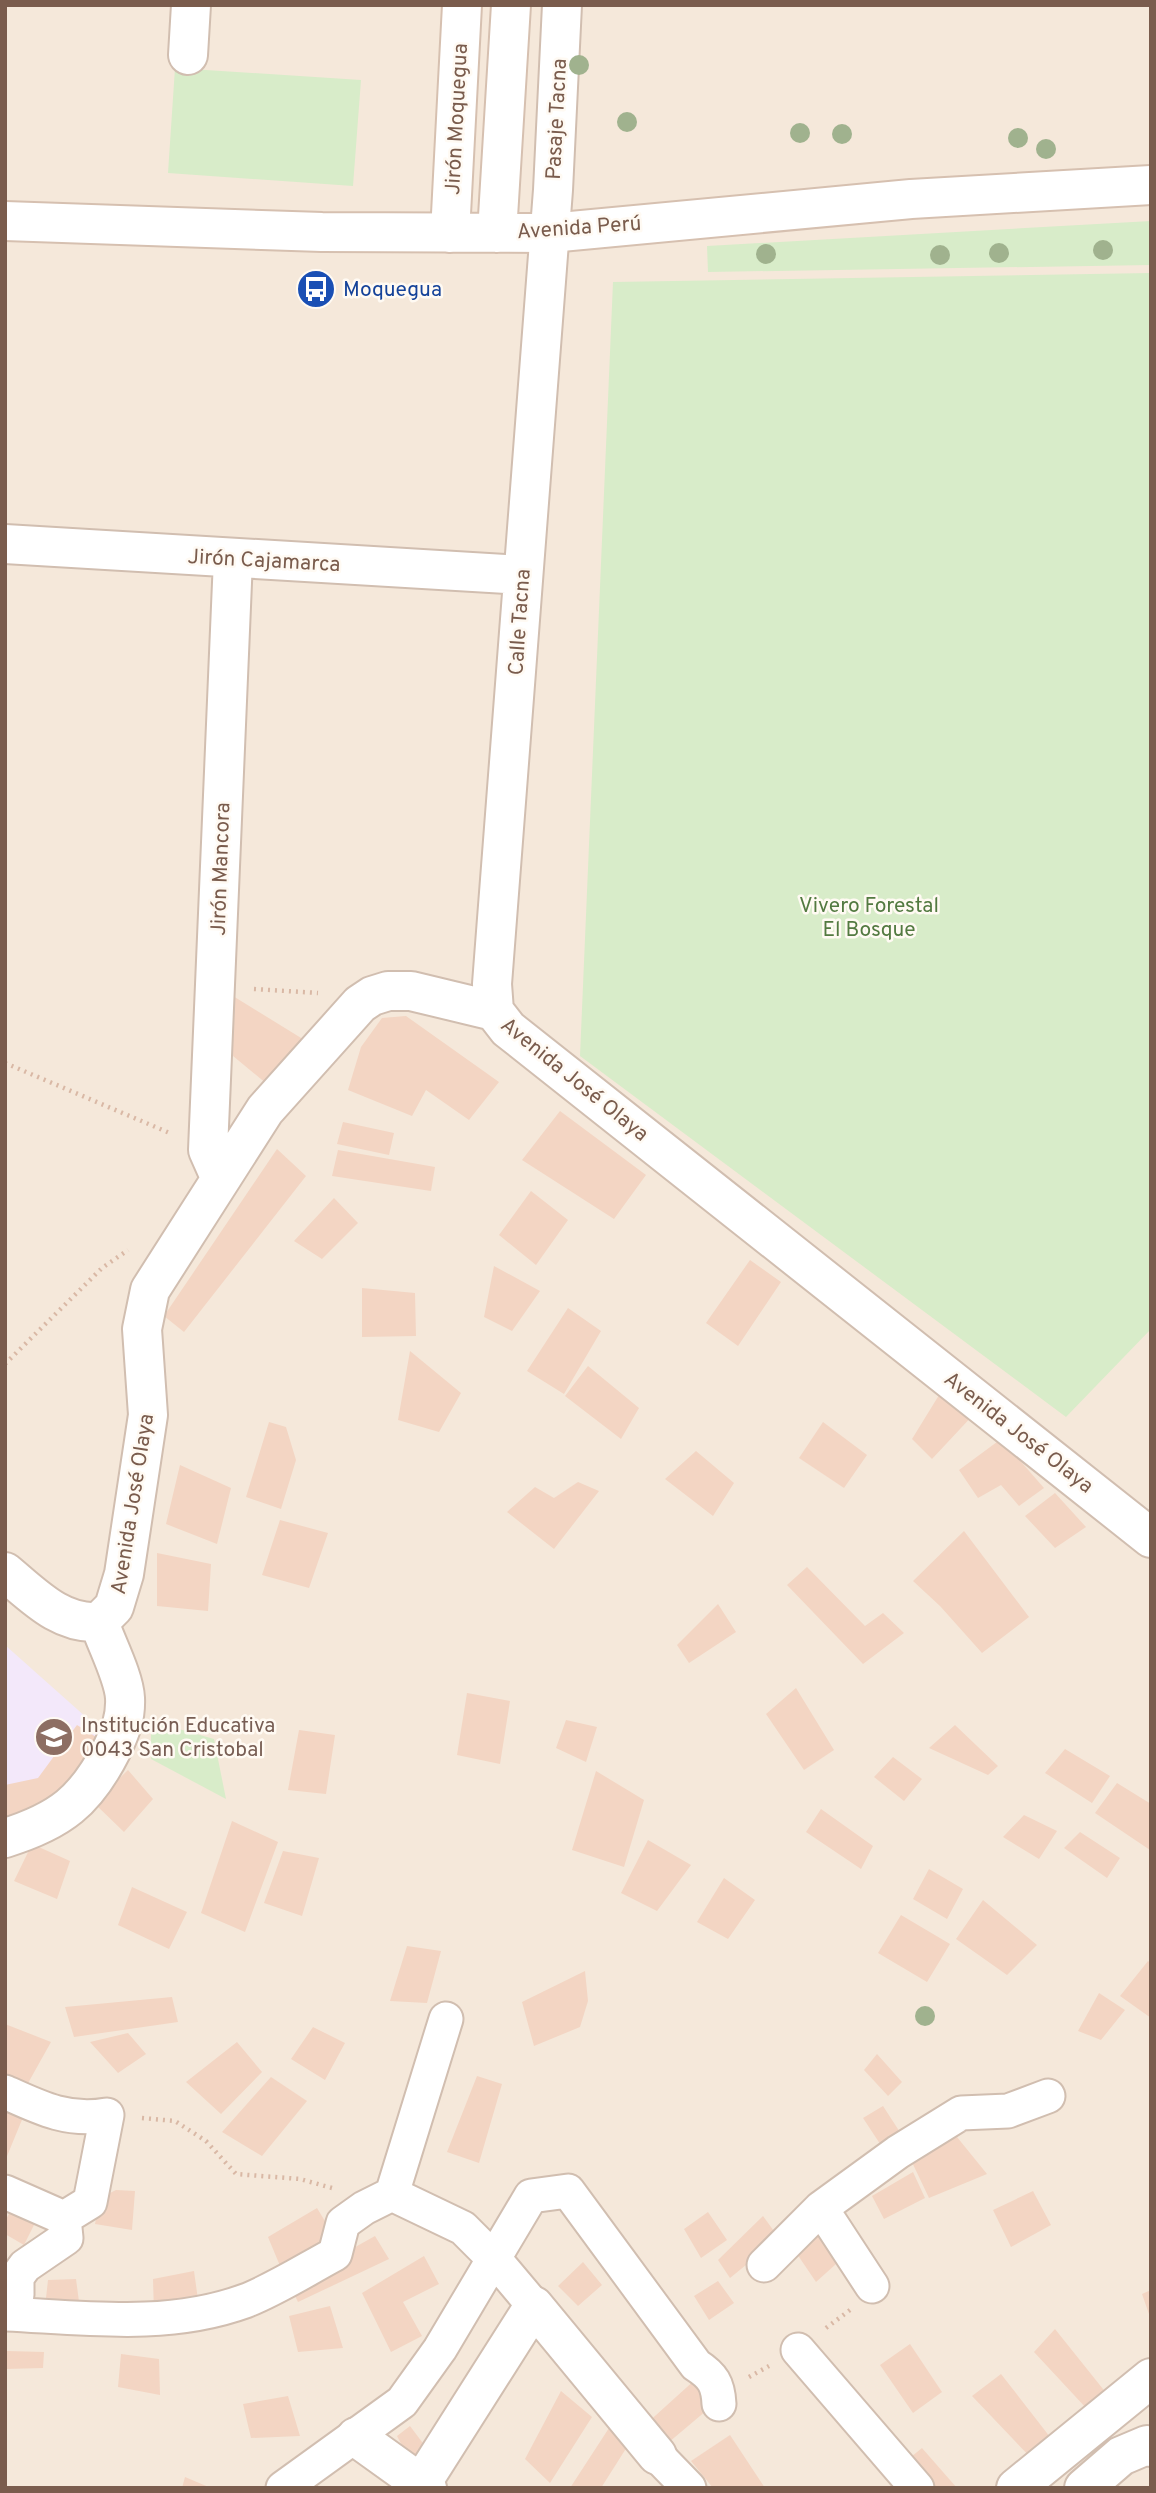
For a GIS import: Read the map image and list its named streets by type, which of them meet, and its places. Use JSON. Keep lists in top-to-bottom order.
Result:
{
  "streets": {
    "street": [
      "Jirón Moquegua",
      "Pasaje Tacna",
      "Avenida Perú",
      "Jirón Cajamarca",
      "Calle Tacna",
      "Jirón Mancora",
      "Avenida José Olaya"
    ]
  },
  "crossings": [
    ["Jirón Moquegua", "Avenida Perú"],
    ["Pasaje Tacna", "Avenida Perú"],
    ["Pasaje Tacna", "Calle Tacna"],
    ["Avenida Perú", "Calle Tacna"],
    ["Jirón Cajamarca", "Calle Tacna"],
    ["Jirón Cajamarca", "Jirón Mancora"],
    ["Calle Tacna", "Avenida José Olaya"],
    ["Jirón Mancora", "Avenida José Olaya"]
  ],
  "parks": ["Vivero Forestal El Bosque"],
  "places": {
    "bus stop": ["Moquegua"],
    "school or university": ["Institución Educativa 0043 San Cristobal"]
  }
}
